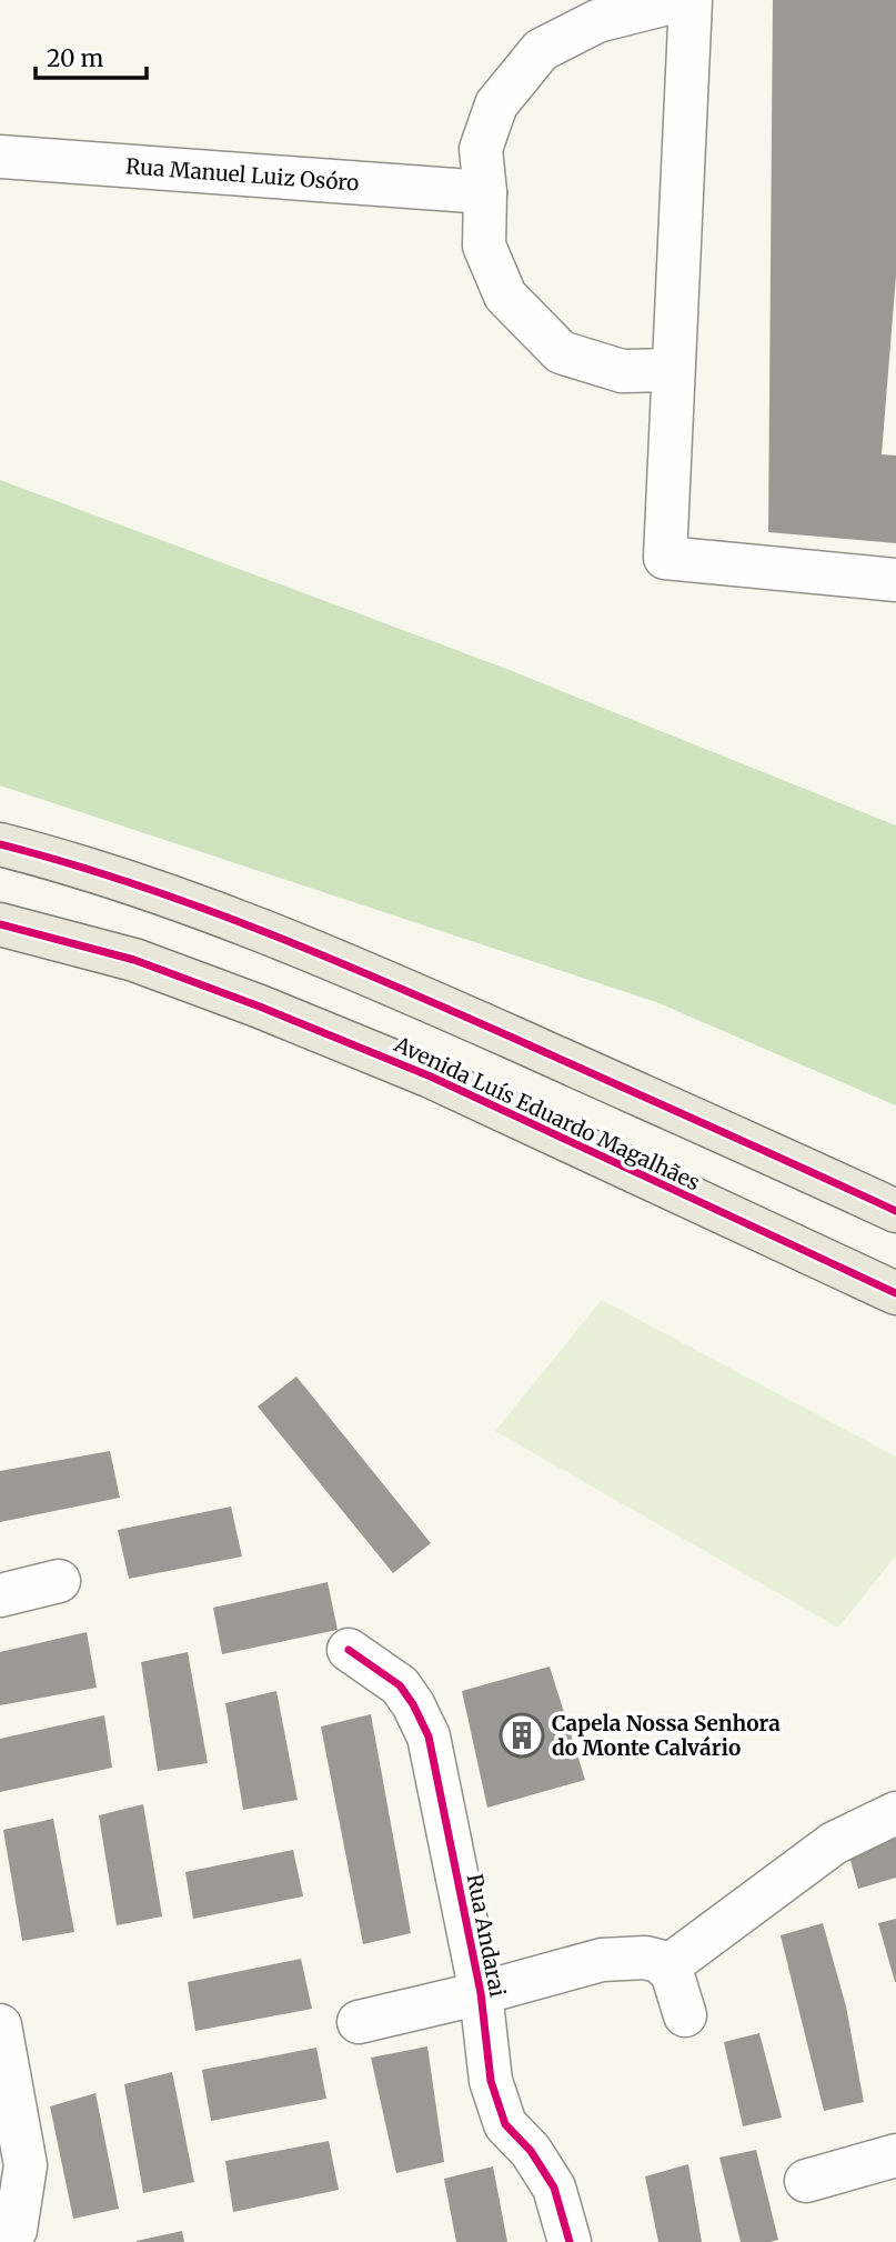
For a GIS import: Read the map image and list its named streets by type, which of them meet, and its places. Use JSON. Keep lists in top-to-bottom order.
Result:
{
  "streets": {
    "main road": ["Avenida Luís Eduardo Magalhães"],
    "street": ["Rua Manuel Luiz Osóro", "Rua Andarai"]
  },
  "places": {
    "building": ["Capela Nossa Senhora do Monte Calvário"]
  },
  "scale_bar": "20 m"
}
